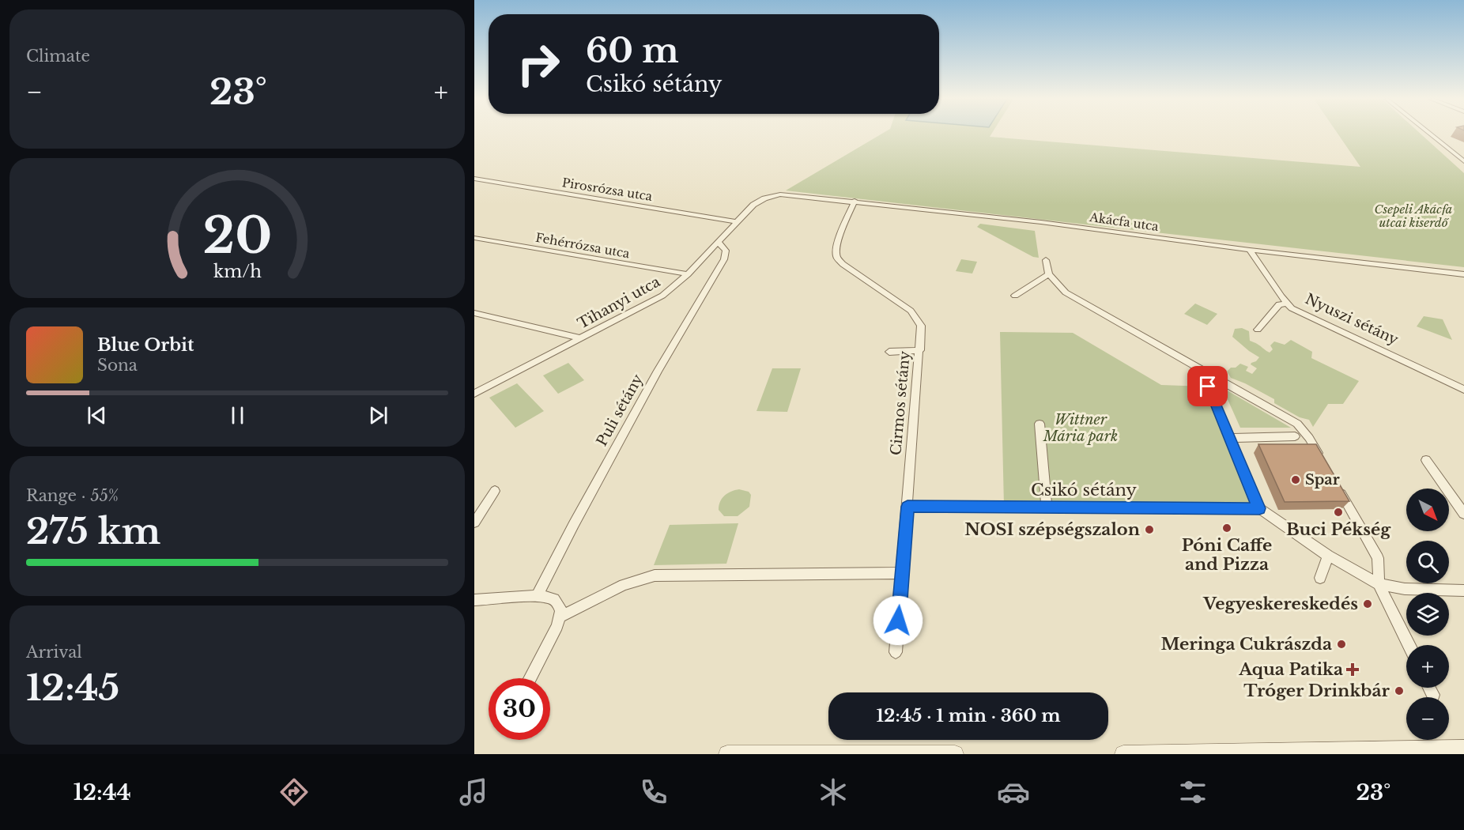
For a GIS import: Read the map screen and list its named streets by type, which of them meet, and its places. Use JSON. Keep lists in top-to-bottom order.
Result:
{
  "streets": {
    "street": [
      "Pirosrózsa utca",
      "Akácfa utca",
      "Fehérrózsa utca",
      "Tihanyi utca",
      "Nyuszi sétány",
      "Cirmos sétány",
      "Puli sétány",
      "Csikó sétány"
    ]
  },
  "crossings": [
    ["Pirosrózsa utca", "Tihanyi utca"],
    ["Akácfa utca", "Tihanyi utca"],
    ["Akácfa utca", "Nyuszi sétány"],
    ["Akácfa utca", "Cirmos sétány"],
    ["Fehérrózsa utca", "Tihanyi utca"],
    ["Tihanyi utca", "Puli sétány"],
    ["Cirmos sétány", "Csikó sétány"]
  ],
  "parks": ["Csepeli Akácfa utcai kiserdő", "Wittner Mária park"],
  "places": {
    "other": [
      "Spar",
      "Buci Pékség",
      "Póni Caffe and Pizza",
      "NOSI szépségszalon",
      "Vegyeskereskedés",
      "Meringa Cukrászda",
      "Tróger Drinkbár"
    ],
    "health": ["Aqua Patika"]
  },
  "north": "bottom right",
  "page": {
    "tile": [
      "Climate",
      ["Range · 55%", "275 km"],
      ["Arrival", "12:45"]
    ],
    "turn": ["60 m", "Csikó sétány"],
    "heat": ["−", "23°", "+"],
    "song": ["Blue Orbit", "Sona"],
    "map_buttons": ["+", "−"],
    "limit": "30",
    "trip": "12:45 · 1 min · 360 m",
    "tabs": ["12:44", "23°"],
    "gauge": ["20", "km/h"]
  }
}
